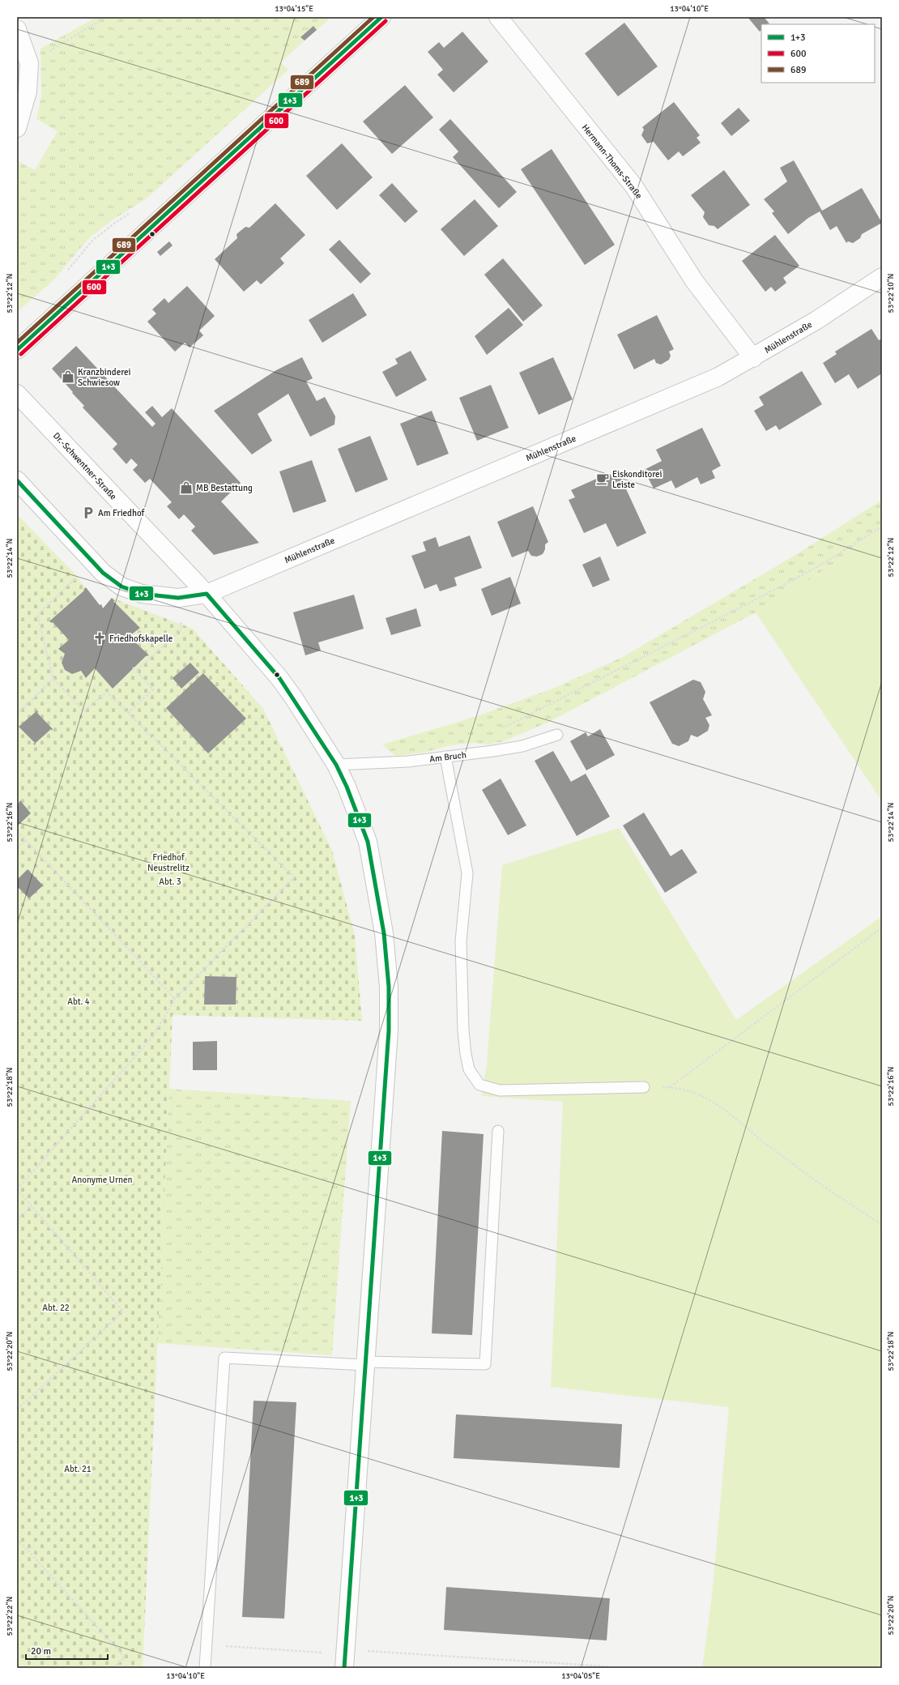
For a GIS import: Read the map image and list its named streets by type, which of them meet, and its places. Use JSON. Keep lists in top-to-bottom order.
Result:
{
  "streets": {
    "street": ["Hermann-Thoms-Straße", "Mühlenstraße", "Dr.-Schwentner-Straße"],
    "lane": ["Am Bruch"]
  },
  "crossings": [
    ["Hermann-Thoms-Straße", "Mühlenstraße"],
    ["Mühlenstraße", "Dr.-Schwentner-Straße"],
    ["Dr.-Schwentner-Straße", "Am Bruch"]
  ],
  "parks": [
    "Friedhof Neustrelitz",
    "Abt. 3",
    "Abt. 4",
    "Anonyme Urnen",
    "Abt. 22",
    "Abt. 21"
  ],
  "places": {
    "shop": ["Kranzbinderei Schwiesow", "MB Bestattung"],
    "cafe": ["Eiskonditorei Leiste"],
    "parking": ["Am Friedhof"],
    "church": ["Friedhofskapelle"]
  },
  "lines": ["transit line 1+3", "transit line 689", "transit line 600"],
  "legend": ["1+3", "600", "689"],
  "scale_bar": "20 m",
  "coordinates": [
    "13°04'15\"E",
    "13°04'10\"E",
    "53°22'10\"N",
    "53°22'12\"N",
    "53°22'14\"N",
    "53°22'16\"N",
    "53°22'18\"N",
    "53°22'20\"N",
    "53°22'22\"N",
    "13°04'05\"E"
  ]
}
